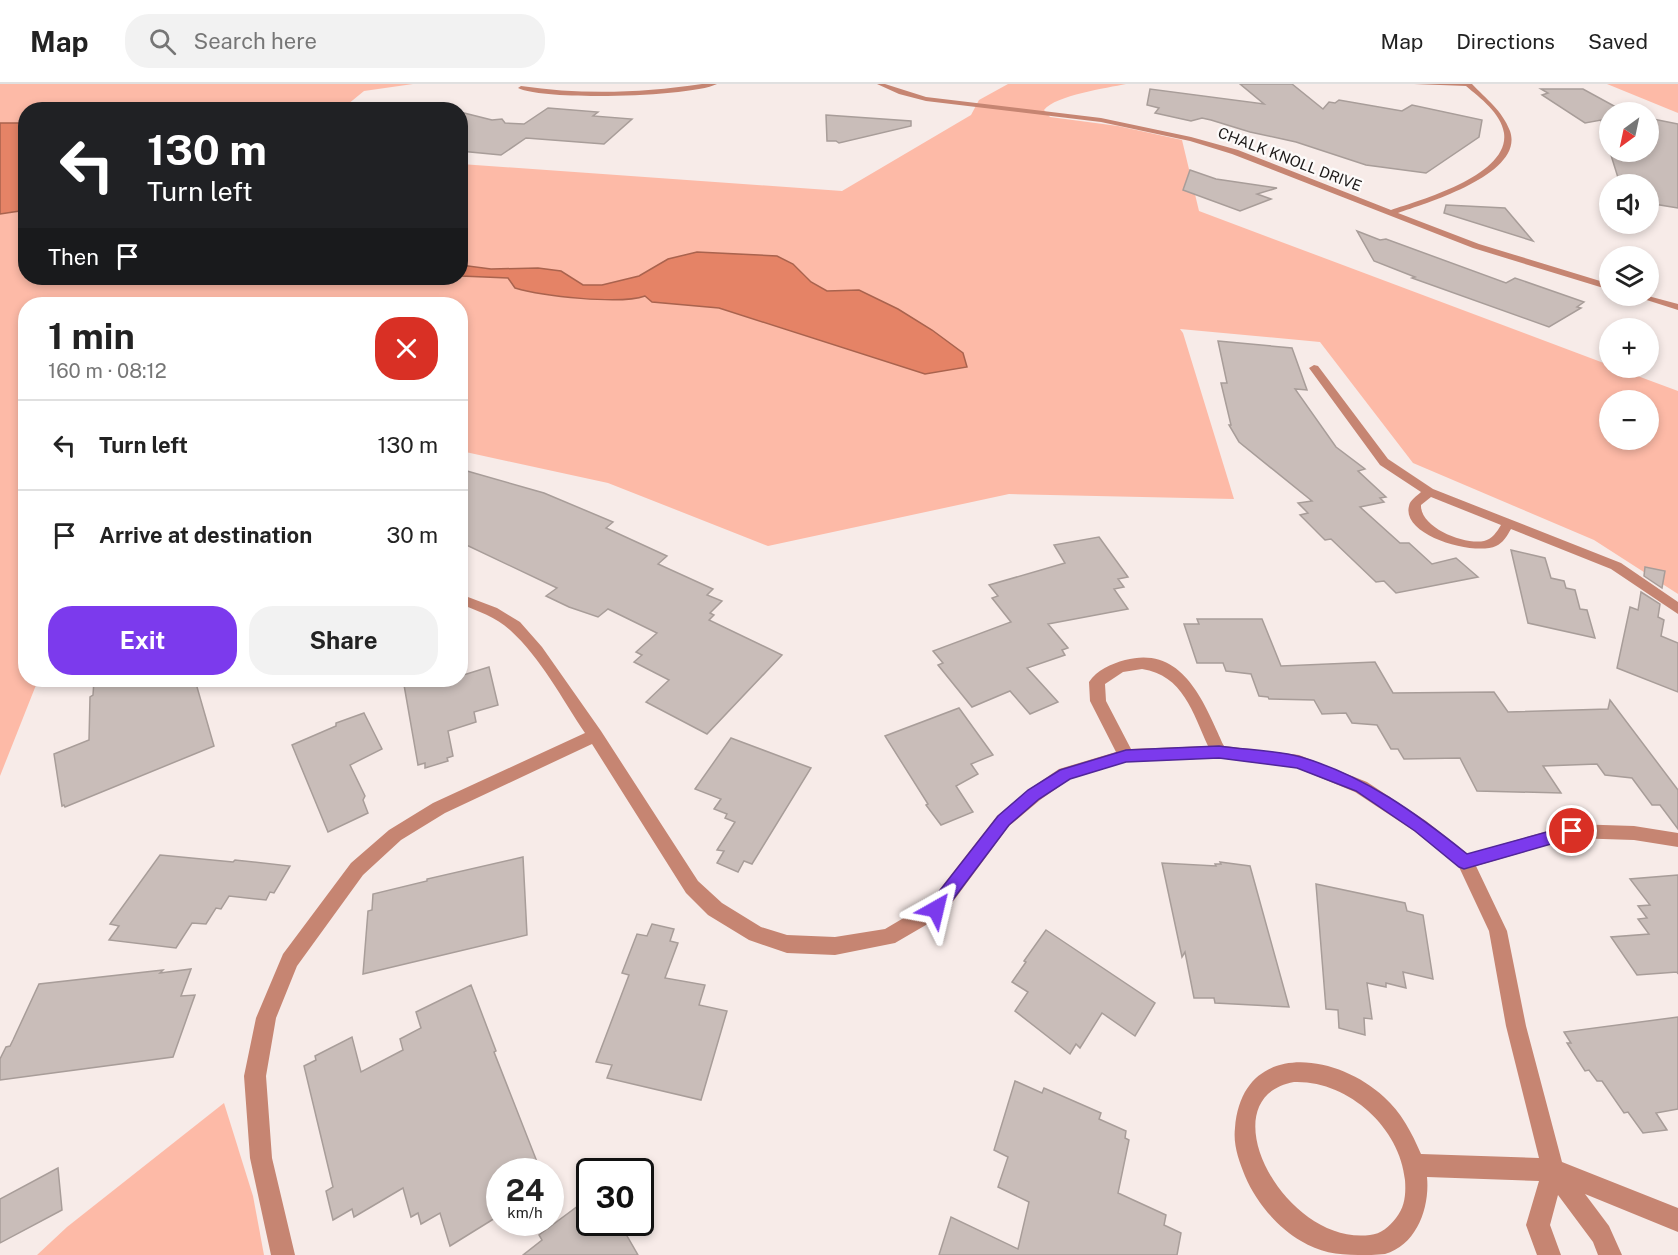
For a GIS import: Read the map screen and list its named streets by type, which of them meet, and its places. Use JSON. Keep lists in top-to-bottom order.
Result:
{
  "streets": {
    "street": ["CHALK KNOLL DRIVE"]
  },
  "north": "bottom left",
  "page": {
    "header": "Map",
    "search": "Search here",
    "nav": ["Map", "Directions", "Saved"],
    "map_buttons": ["+", "−"],
    "turn": ["130 m", "Turn left"],
    "then": "Then",
    "heading": ["1 min", "160 m · 08:12"],
    "list": [
      {
        "name": "Turn left",
        "value": "130 m"
      },
      {
        "name": "Arrive at destination",
        "value": "30 m"
      }
    ],
    "buttons": ["Exit", "Share"],
    "speed": "24 km/h",
    "limit": "30"
  }
}
